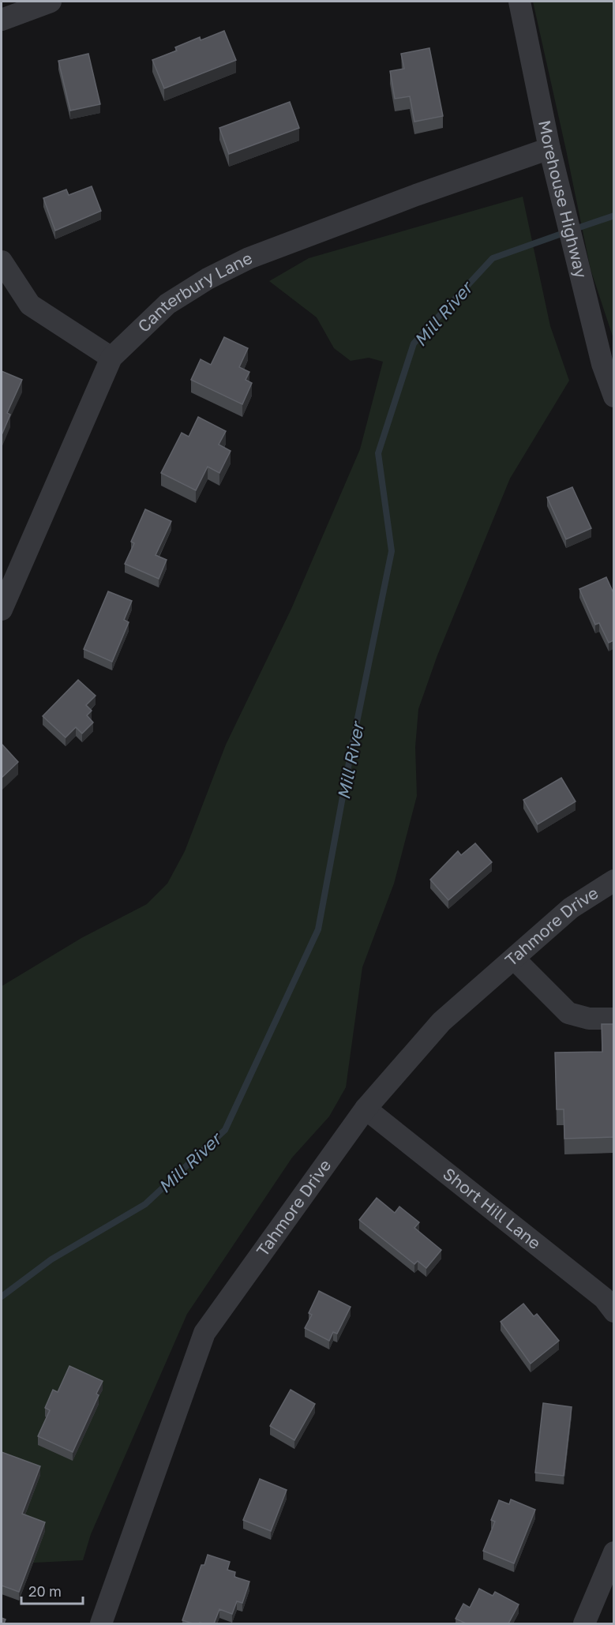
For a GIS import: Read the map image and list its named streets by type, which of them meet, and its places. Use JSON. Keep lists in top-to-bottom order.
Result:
{
  "streets": {
    "street": [
      "Morehouse Highway",
      "Canterbury Lane",
      "Tahmore Drive",
      "Short Hill Lane"
    ]
  },
  "crossings": [
    ["Morehouse Highway", "Canterbury Lane"],
    ["Tahmore Drive", "Short Hill Lane"]
  ],
  "water": ["Mill River"],
  "scale_bar": "20 m"
}
